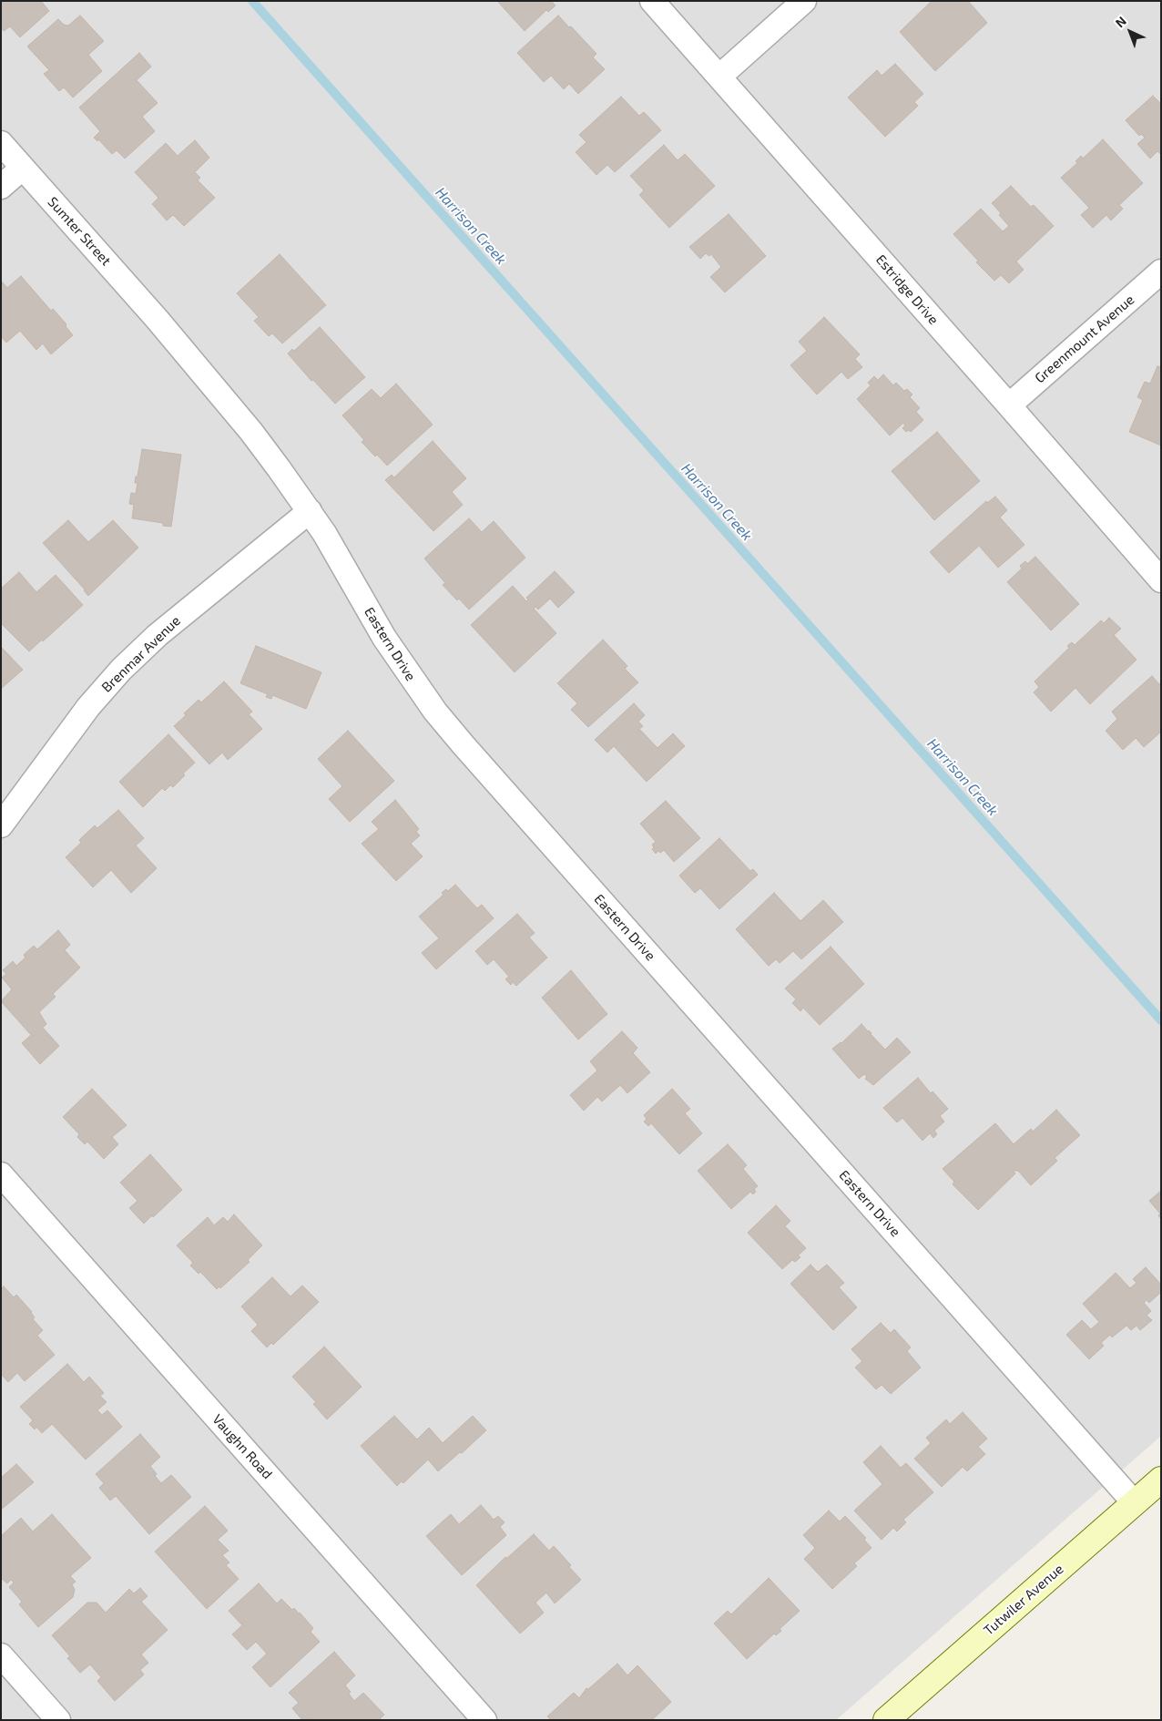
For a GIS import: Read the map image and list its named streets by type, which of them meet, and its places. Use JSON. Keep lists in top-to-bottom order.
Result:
{
  "streets": {
    "street": [
      "Sumter Street",
      "Estridge Drive",
      "Greenmount Avenue",
      "Eastern Drive",
      "Brenmar Avenue",
      "Vaughn Road",
      "Tutwiler Avenue"
    ]
  },
  "crossings": [
    ["Sumter Street", "Eastern Drive"],
    ["Estridge Drive", "Greenmount Avenue"],
    ["Eastern Drive", "Brenmar Avenue"],
    ["Eastern Drive", "Tutwiler Avenue"]
  ],
  "water": ["Harrison Creek"],
  "north": "top left"
}
